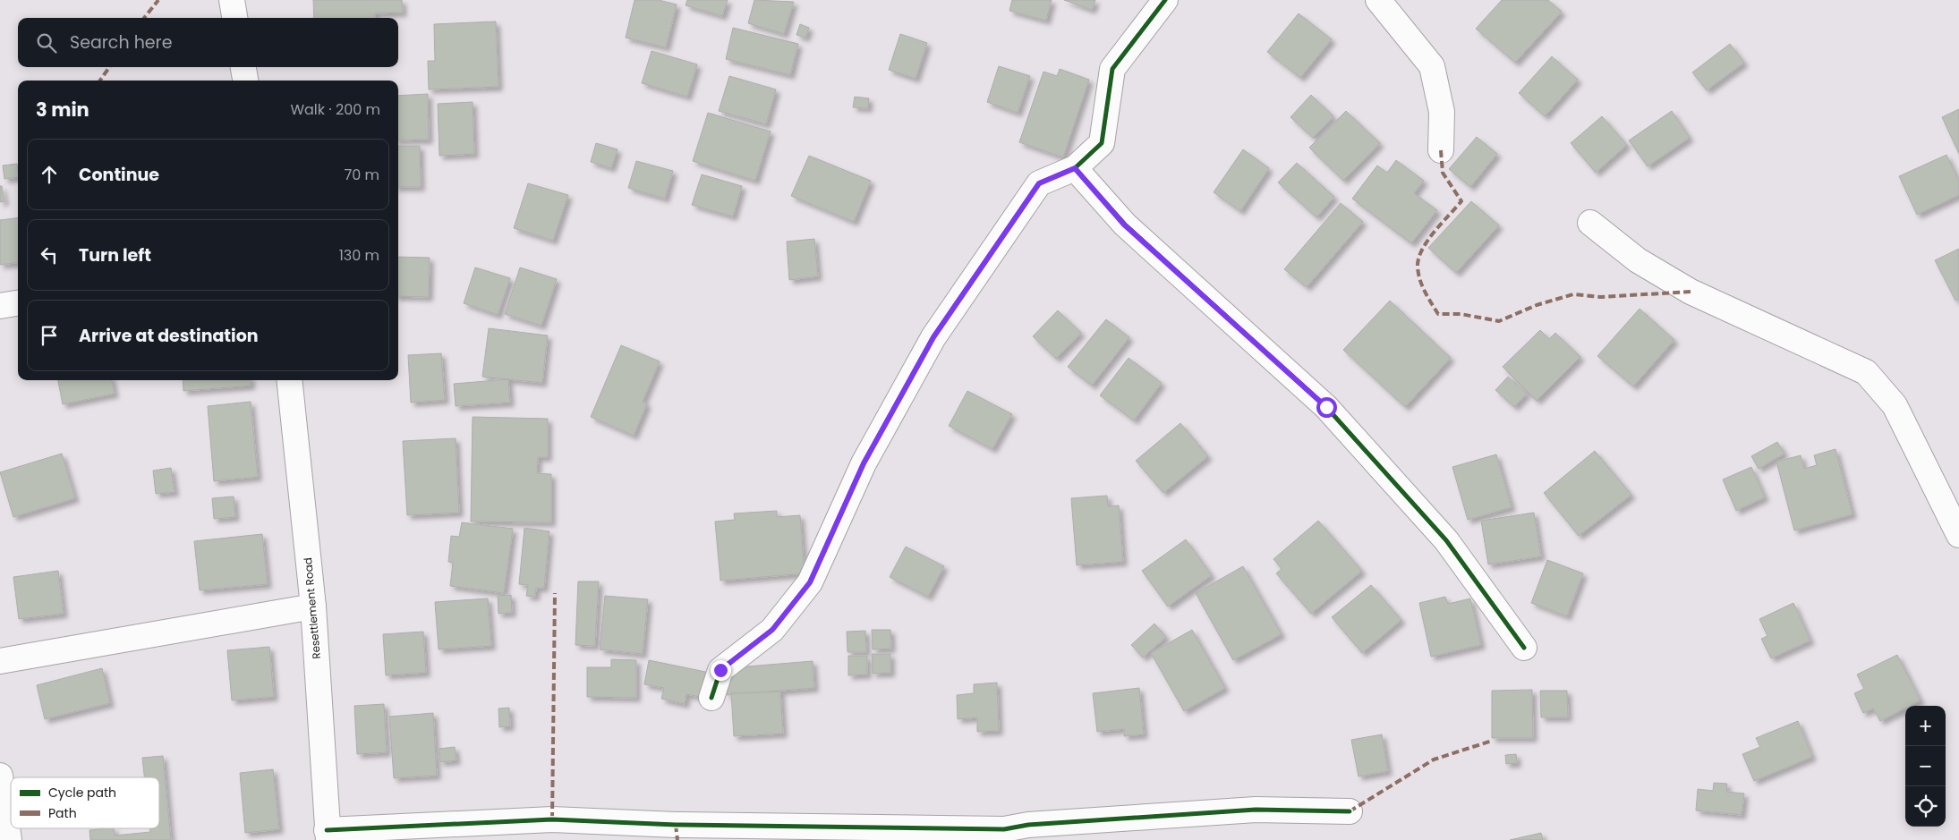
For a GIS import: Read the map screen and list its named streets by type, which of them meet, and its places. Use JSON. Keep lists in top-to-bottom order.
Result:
{
  "streets": {
    "street": ["Resettlement Road"]
  },
  "legend": ["Cycle path", "Path"],
  "page": {
    "search": "Search here",
    "heading": ["3 min", "Walk · 200 m"],
    "list": [
      ["Continue", "70 m"],
      ["Turn left", "130 m"],
      "Arrive at destination"
    ],
    "map_buttons": ["+", "−"]
  }
}
